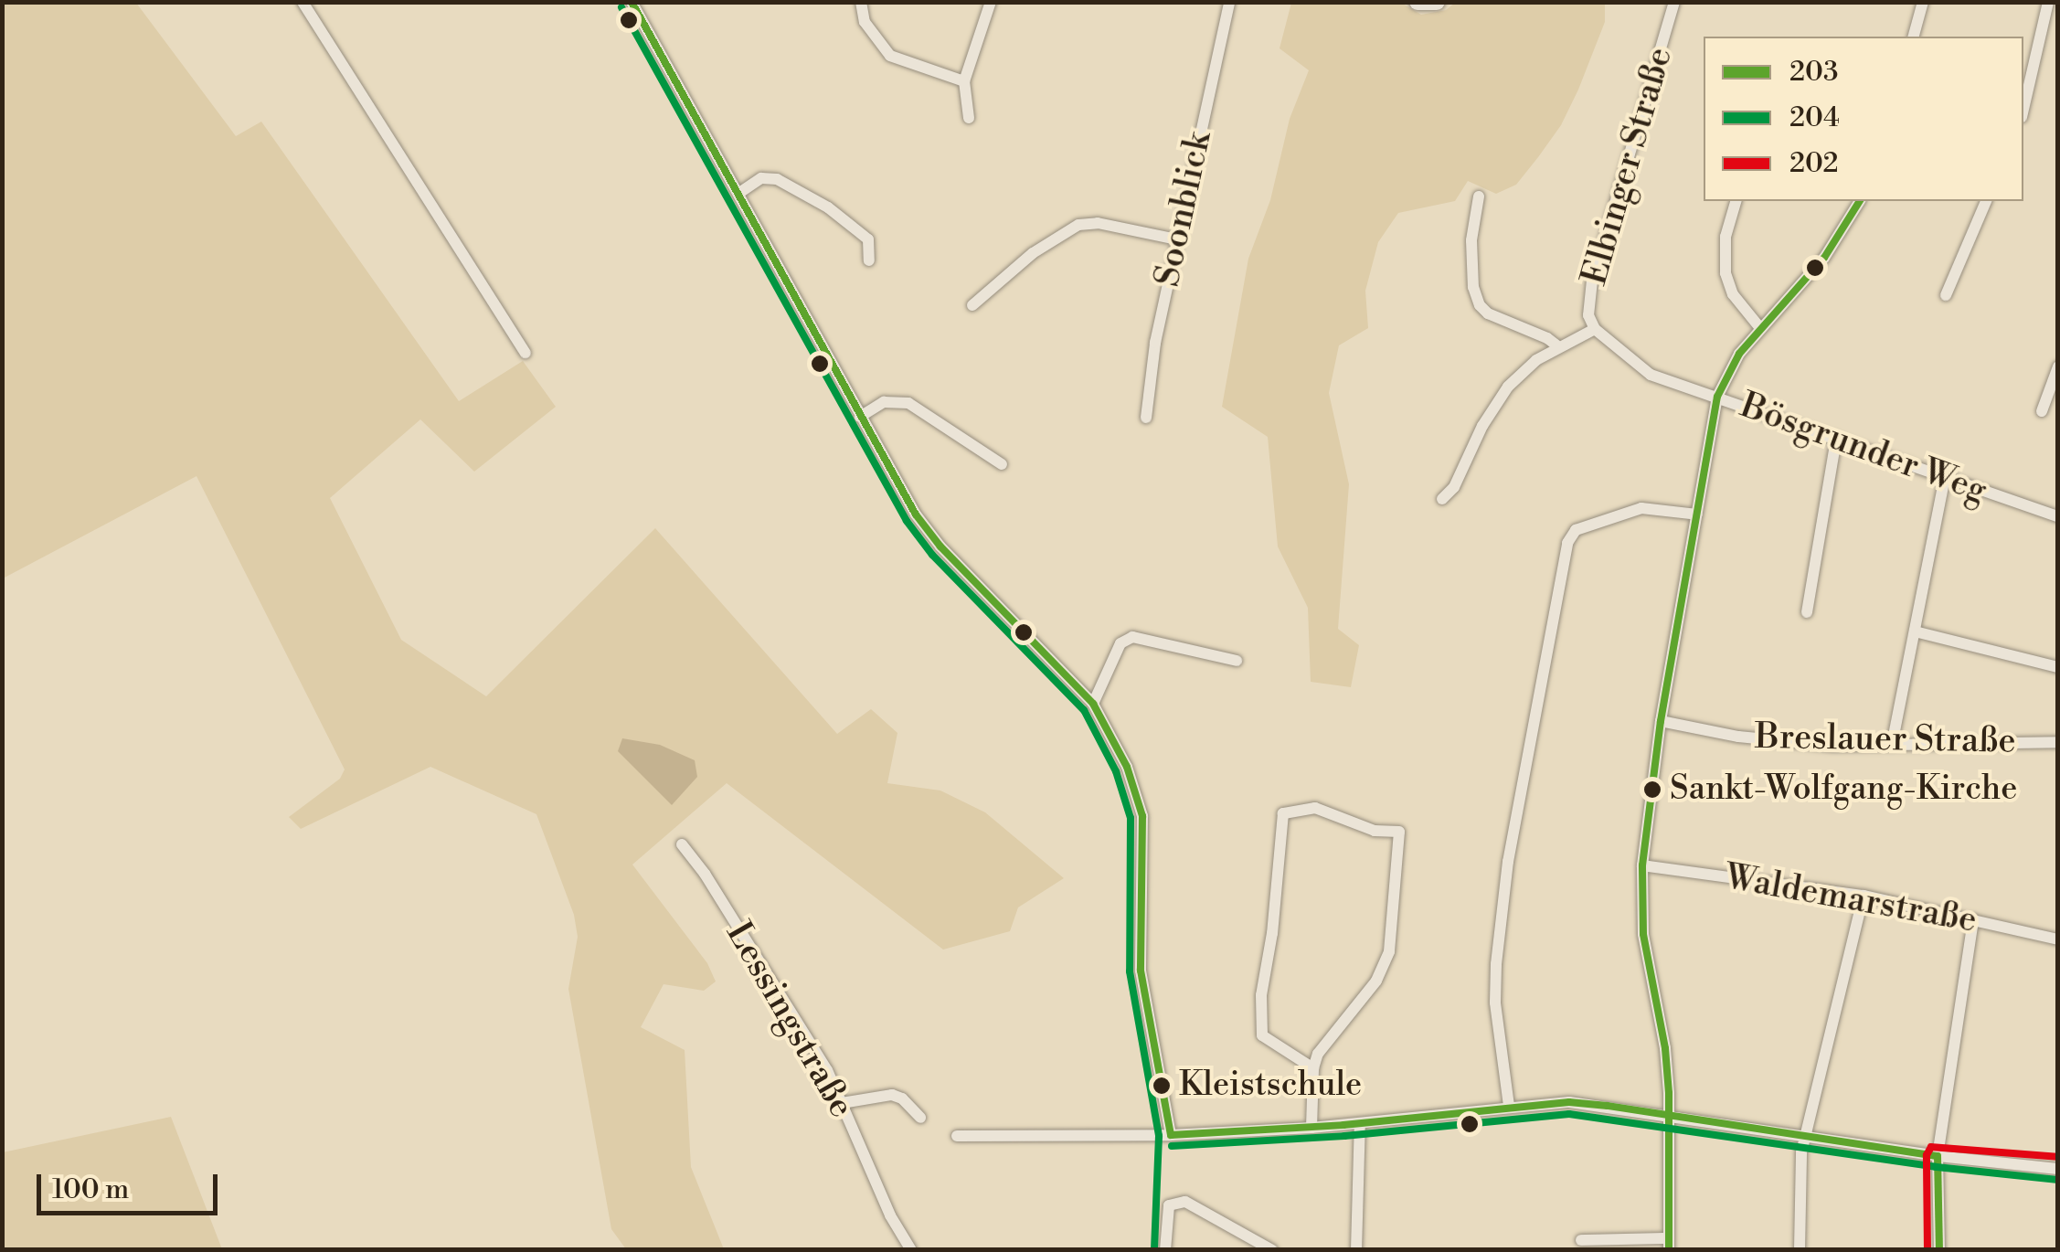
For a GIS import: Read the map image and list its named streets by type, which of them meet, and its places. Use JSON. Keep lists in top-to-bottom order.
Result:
{
  "streets": {
    "street": [
      "Elbinger Straße",
      "Soonblick",
      "Bösgrunder Weg",
      "Breslauer Straße",
      "Waldemarstraße",
      "Lessingstraße"
    ]
  },
  "crossings": [
    ["Elbinger Straße", "Bösgrunder Weg"]
  ],
  "places": ["Sankt-Wolfgang-Kirche", "Kleistschule"],
  "lines": ["transit line 203", "transit line 204", "transit line 202"],
  "legend": ["203", "204", "202"],
  "scale_bar": "100 m"
}
